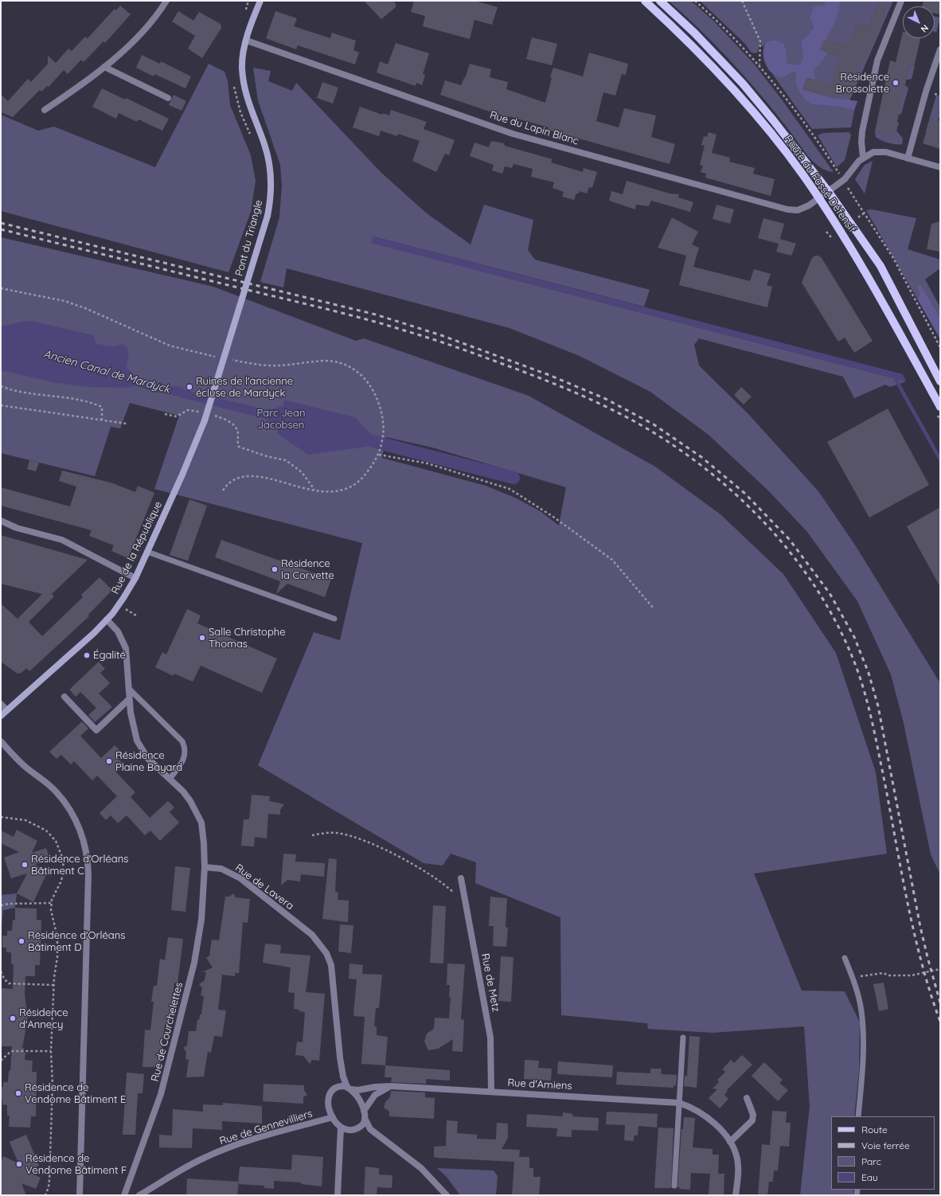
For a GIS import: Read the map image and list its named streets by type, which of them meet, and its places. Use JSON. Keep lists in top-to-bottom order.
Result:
{
  "streets": {
    "main road": ["Route du Fossé Défensif"],
    "street": [
      "Rue du Lapin Blanc",
      "Pont du Triangle",
      "Rue de la République",
      "Rue de Lavera",
      "Rue de Metz",
      "Rue de Courchelettes",
      "Rue d'Amiens",
      "Rue de Gennevilliers"
    ]
  },
  "crossings": [
    ["Rue du Lapin Blanc", "Route du Fossé Défensif"],
    ["Rue du Lapin Blanc", "Pont du Triangle"],
    ["Pont du Triangle", "Rue de la République"],
    ["Rue de Lavera", "Rue de Courchelettes"],
    ["Rue de Lavera", "Rue d'Amiens"],
    ["Rue de Lavera", "Rue de Gennevilliers"],
    ["Rue de Metz", "Rue d'Amiens"],
    ["Rue d'Amiens", "Rue de Gennevilliers"]
  ],
  "water": ["Ancien Canal de Mardyck"],
  "parks": ["Parc Jean Jacobsen"],
  "places": [
    "Résidence Brossolette",
    "Ruines de l'ancienne écluse de Mardyck",
    "Résidence la Corvette",
    "Salle Christophe Thomas",
    "Égalité",
    "Résidence Plaine Bayard",
    "Résidence d'Orléans Bâtiment C",
    "Résidence d'Orléans Bâtiment D",
    "Résidence d'Annecy",
    "Résidence de Vendome Bâtiment E",
    "Résidence de Vendome Bâtiment F"
  ],
  "legend": [
    "Route",
    "Voie ferrée",
    "Parc",
    "Eau"
  ],
  "north": "bottom right"
}
